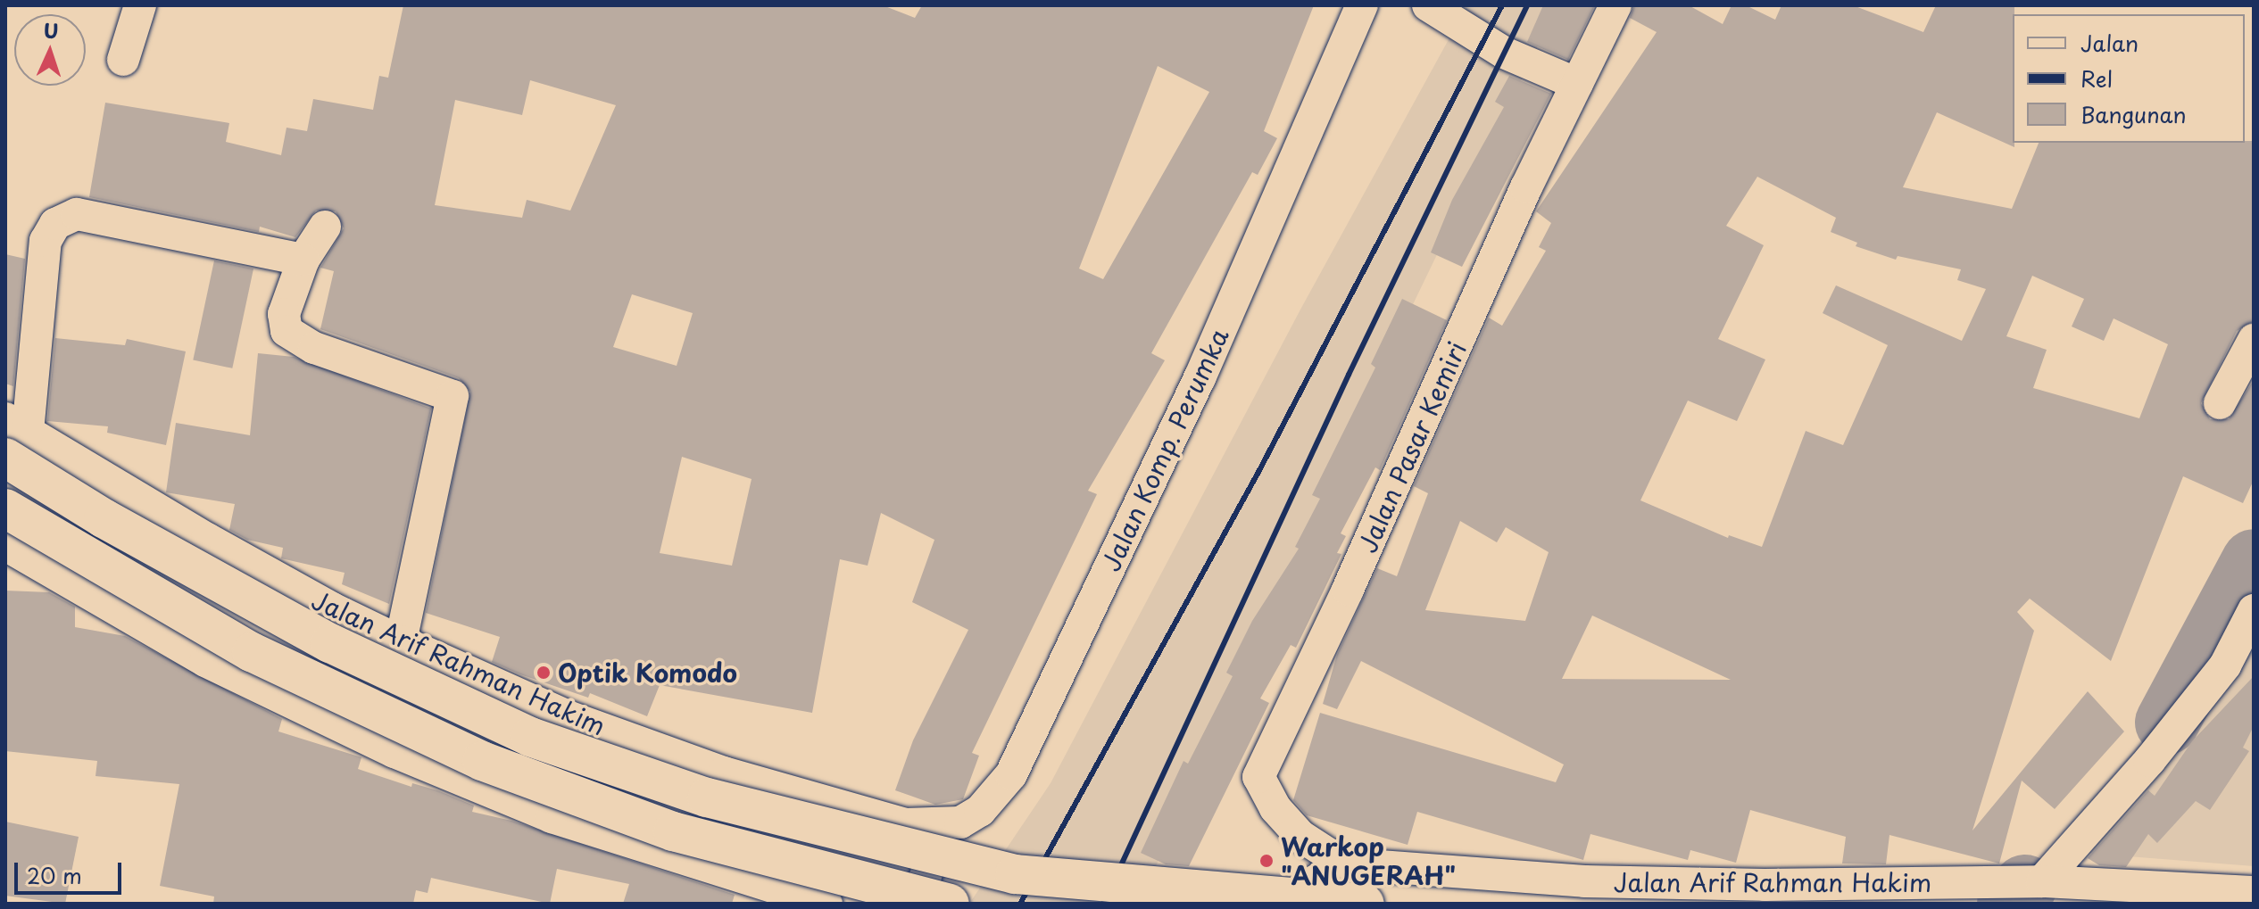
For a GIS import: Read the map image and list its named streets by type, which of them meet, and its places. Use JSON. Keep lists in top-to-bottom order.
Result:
{
  "streets": {
    "highway": ["Jalan Arif Rahman Hakim"],
    "street": ["Jalan Pasar Kemiri", "Jalan Komp. Perumka"]
  },
  "crossings": [
    ["Jalan Pasar Kemiri", "Jalan Arif Rahman Hakim"],
    ["Jalan Komp. Perumka", "Jalan Arif Rahman Hakim"]
  ],
  "places": ["Optik Komodo", "Warkop \"ANUGERAH\""],
  "legend": ["Jalan", "Rel", "Bangunan"],
  "scale_bar": "20 m",
  "north": "top"
}
